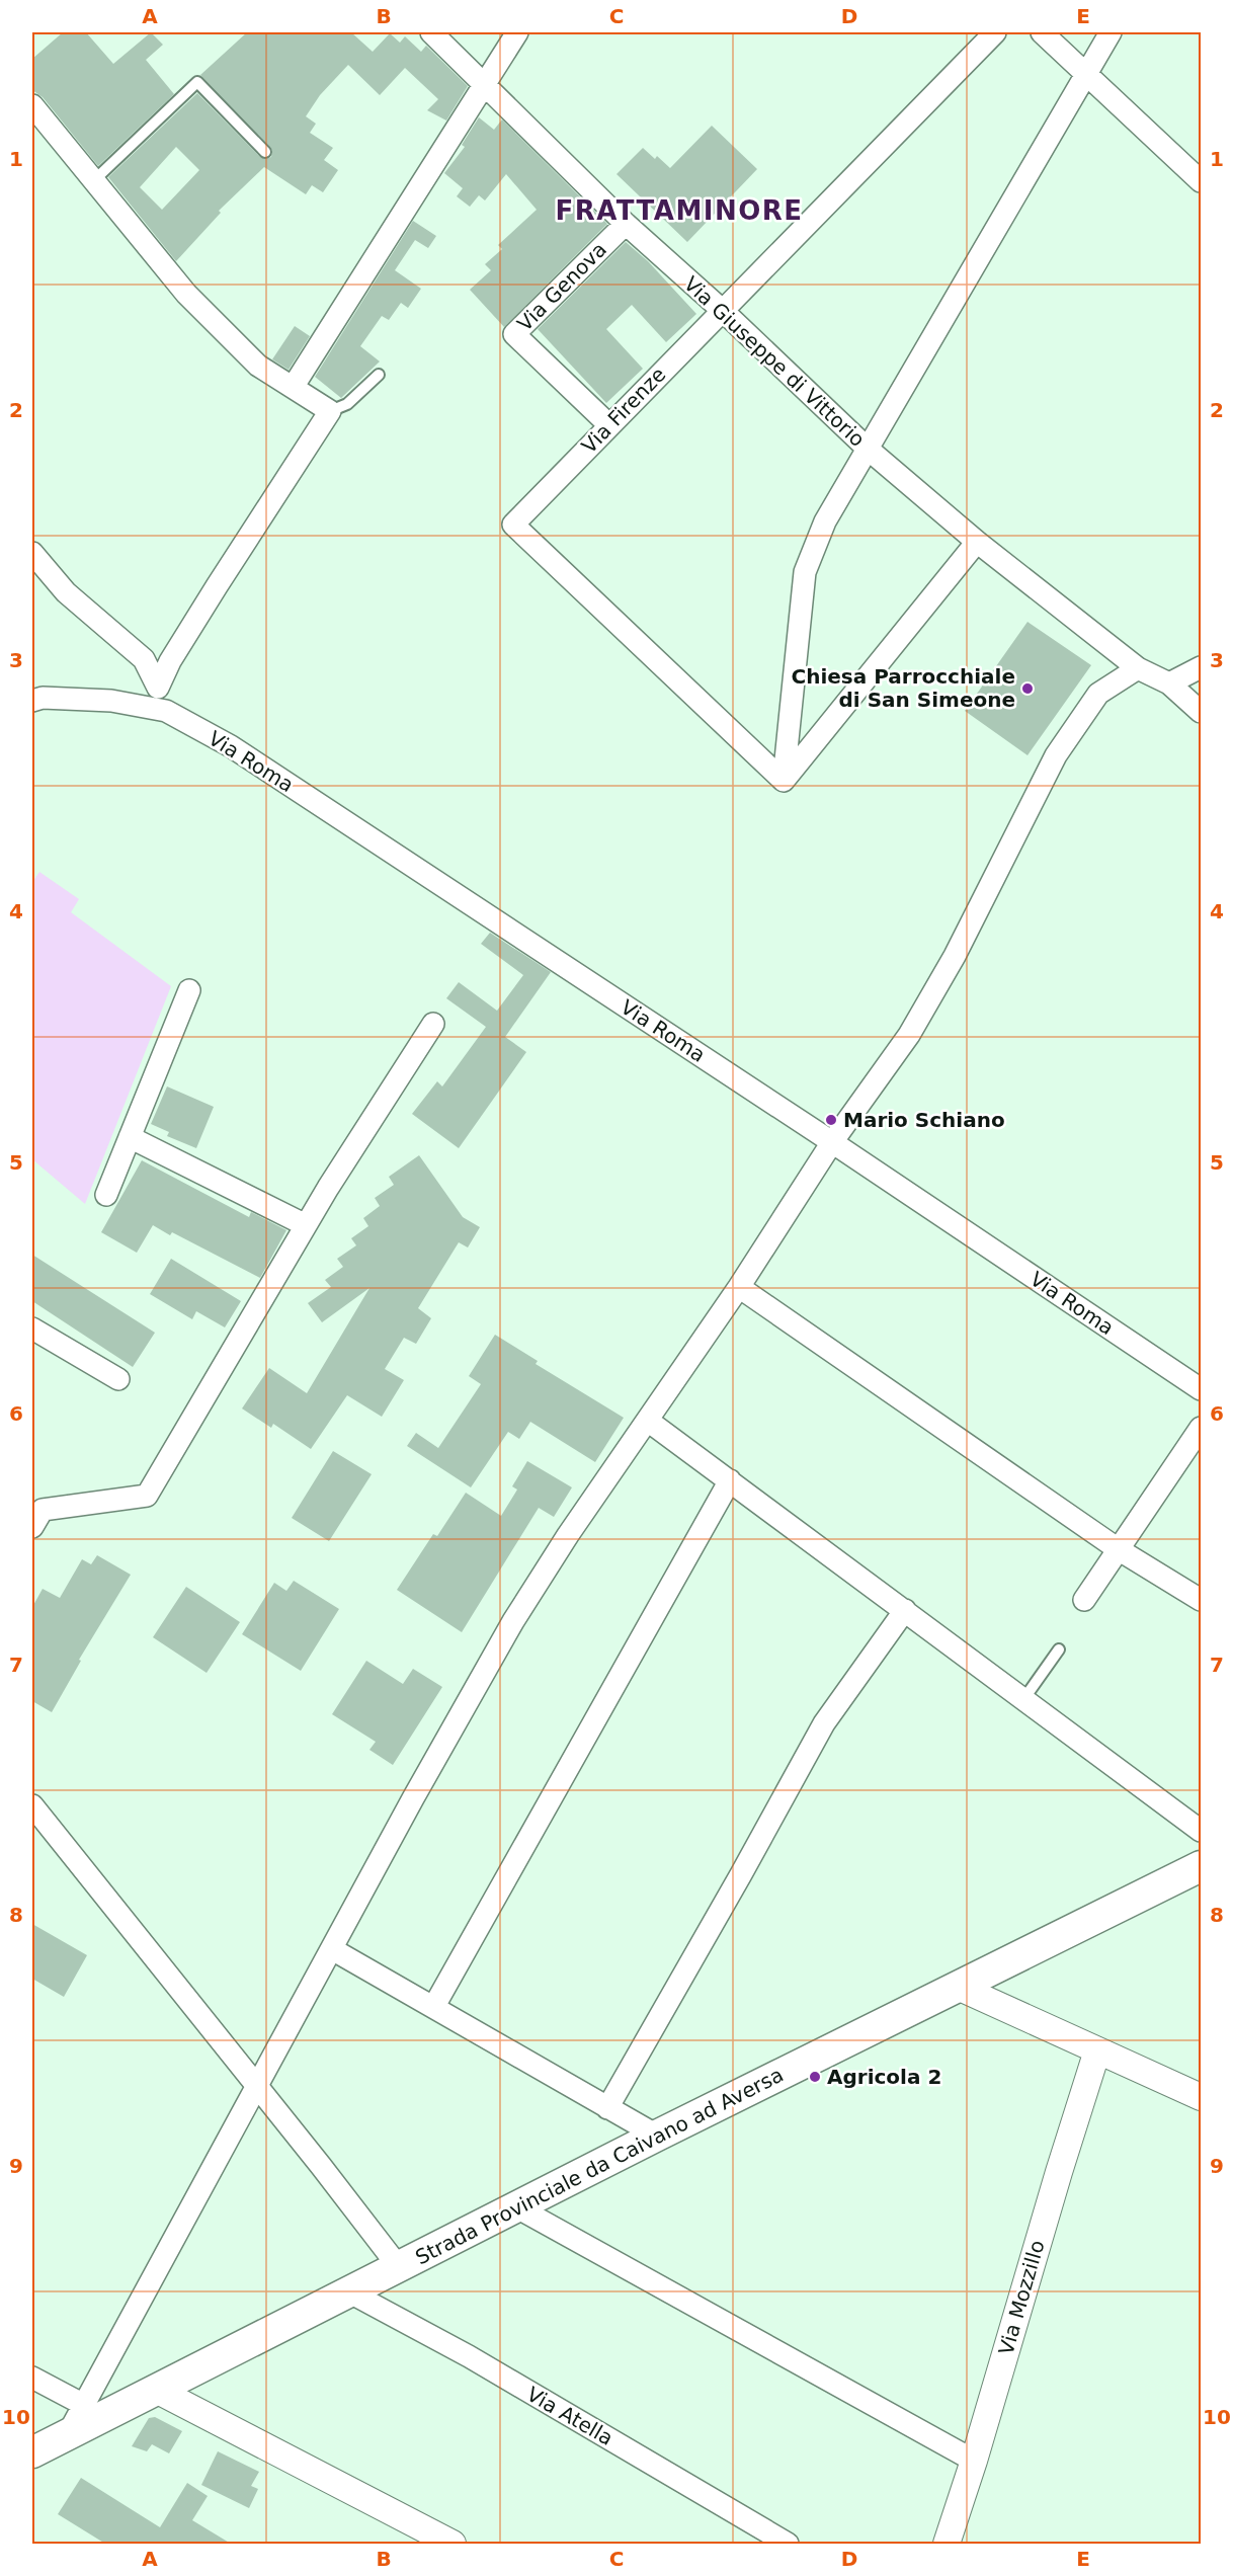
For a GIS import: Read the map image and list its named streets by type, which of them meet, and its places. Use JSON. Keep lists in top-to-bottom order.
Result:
{
  "streets": {
    "main road": ["Strada Provinciale da Caivano ad Aversa"],
    "street": [
      "Via Genova",
      "Via Giuseppe di Vittorio",
      "Via Firenze",
      "Via Roma",
      "Via Mozzillo",
      "Via Atella"
    ]
  },
  "crossings": [
    ["Via Genova", "Via Giuseppe di Vittorio"],
    ["Via Genova", "Via Firenze"],
    ["Via Giuseppe di Vittorio", "Via Firenze"],
    ["Strada Provinciale da Caivano ad Aversa", "Via Atella"]
  ],
  "districts": ["FRATTAMINORE"],
  "places": ["Chiesa Parrocchiale di San Simeone", "Mario Schiano", "Agricola 2"],
  "grid": {
    "columns": [
      "A",
      "B",
      "C",
      "D",
      "E"
    ],
    "rows": [
      "1",
      "2",
      "3",
      "4",
      "5",
      "6",
      "7",
      "8",
      "9",
      "10"
    ]
  }
}
